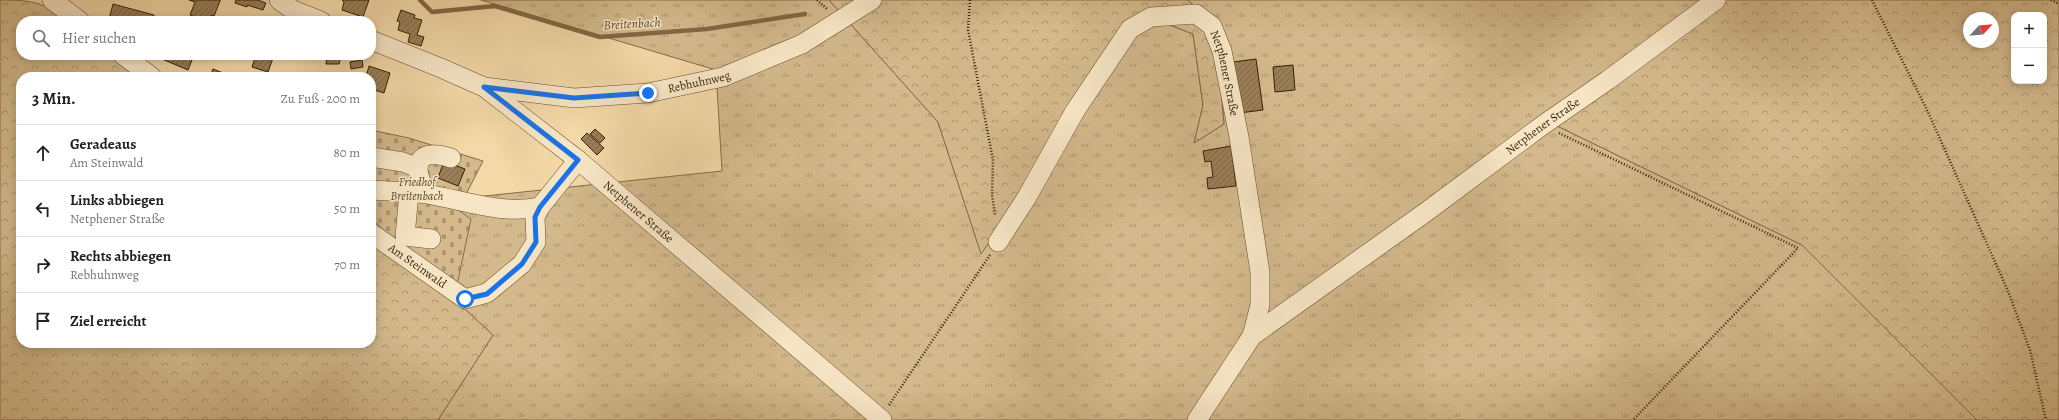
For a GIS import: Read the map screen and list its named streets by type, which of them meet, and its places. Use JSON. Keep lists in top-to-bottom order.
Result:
{
  "streets": {
    "street": ["Netphener Straße", "Rebhuhnweg", "Am Steinwald"]
  },
  "crossings": [
    ["Netphener Straße", "Rebhuhnweg"],
    ["Netphener Straße", "Am Steinwald"]
  ],
  "water": ["Breitenbach"],
  "parks": ["Friedhof Breitenbach"],
  "north": "top right",
  "page": {
    "map_buttons": ["+", "−"],
    "search": "Hier suchen",
    "heading": ["3 Min.", "Zu Fuß · 200 m"],
    "list": [
      ["Geradeaus", "Am Steinwald", "80 m"],
      ["Links abbiegen", "Netphener Straße", "50 m"],
      ["Rechts abbiegen", "Rebhuhnweg", "70 m"],
      "Ziel erreicht"
    ]
  }
}
